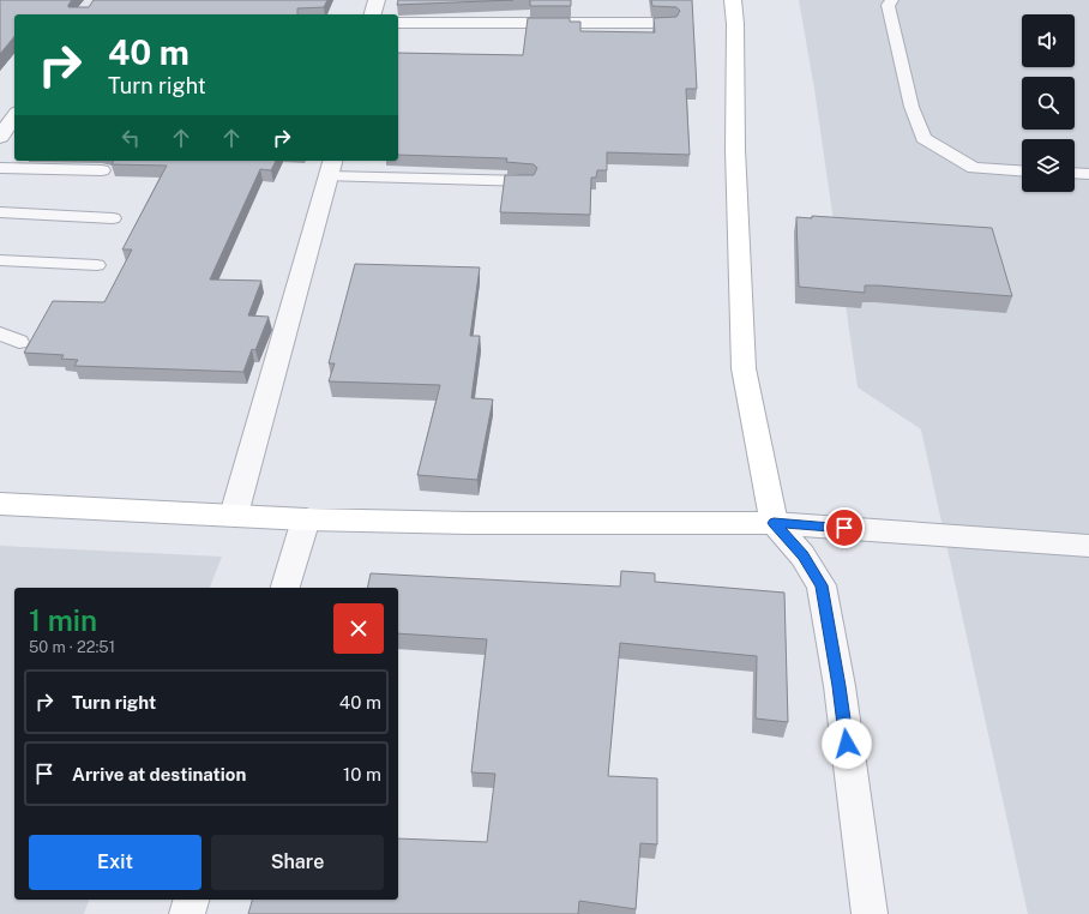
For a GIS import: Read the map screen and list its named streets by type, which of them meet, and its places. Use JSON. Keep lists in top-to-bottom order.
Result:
{
  "page": {
    "turn": ["40 m", "Turn right"],
    "heading": ["1 min", "50 m · 22:51"],
    "list": [
      {
        "name": "Turn right",
        "value": "40 m"
      },
      {
        "name": "Arrive at destination",
        "value": "10 m"
      }
    ],
    "buttons": ["Exit", "Share"]
  }
}
